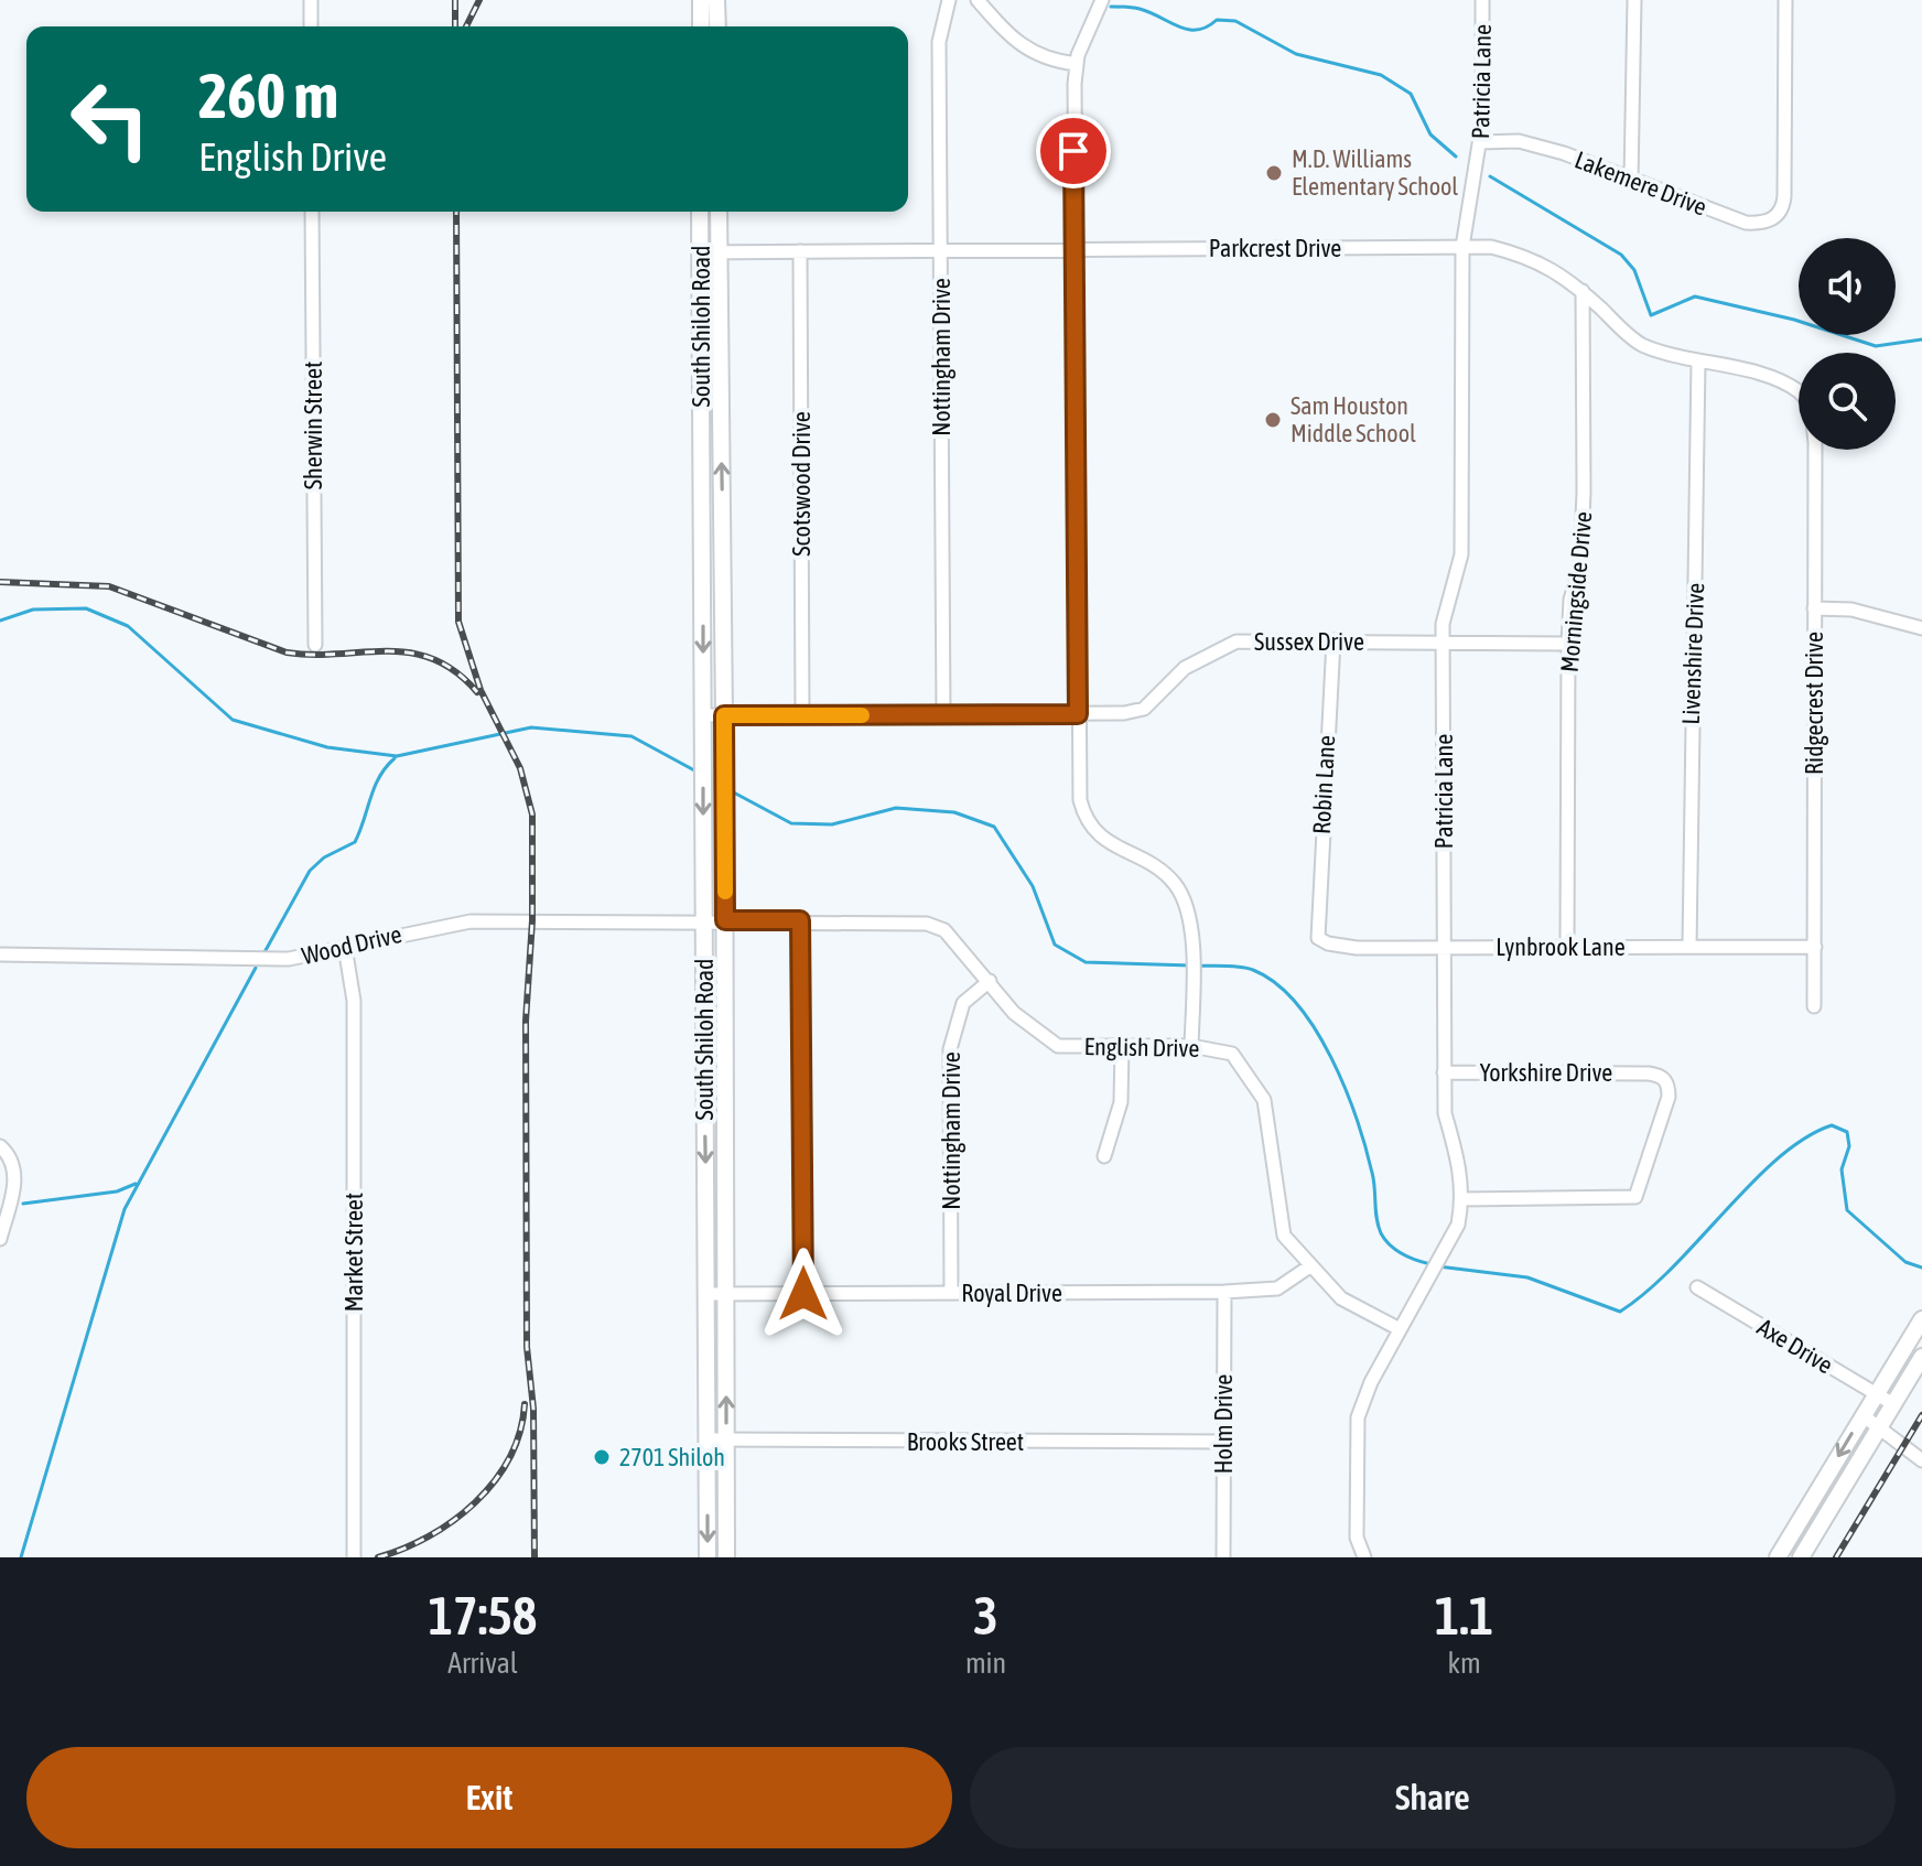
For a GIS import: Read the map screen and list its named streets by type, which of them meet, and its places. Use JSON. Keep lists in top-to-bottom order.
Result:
{
  "streets": {
    "main road": ["South Shiloh Road"],
    "street": [
      "Patricia Lane",
      "Lakemere Drive",
      "Parkcrest Drive",
      "Nottingham Drive",
      "Sherwin Street",
      "Scotswood Drive",
      "Morningside Drive",
      "Sussex Drive",
      "Livenshire Drive",
      "Ridgecrest Drive",
      "Robin Lane",
      "Wood Drive",
      "Lynbrook Lane",
      "English Drive",
      "Yorkshire Drive",
      "Market Street",
      "Royal Drive",
      "Axe Drive",
      "Holm Drive",
      "Brooks Street"
    ]
  },
  "crossings": [
    ["Patricia Lane", "Lakemere Drive"],
    ["Patricia Lane", "Parkcrest Drive"],
    ["Patricia Lane", "Sussex Drive"],
    ["Patricia Lane", "Lynbrook Lane"],
    ["Patricia Lane", "English Drive"],
    ["Patricia Lane", "Yorkshire Drive"],
    ["Parkcrest Drive", "South Shiloh Road"],
    ["Parkcrest Drive", "Nottingham Drive"],
    ["Parkcrest Drive", "Scotswood Drive"],
    ["Parkcrest Drive", "Morningside Drive"],
    ["Parkcrest Drive", "Livenshire Drive"],
    ["South Shiloh Road", "Sussex Drive"],
    ["South Shiloh Road", "Wood Drive"],
    ["South Shiloh Road", "English Drive"],
    ["South Shiloh Road", "Royal Drive"],
    ["South Shiloh Road", "Brooks Street"],
    ["Nottingham Drive", "Sussex Drive"],
    ["Nottingham Drive", "English Drive"],
    ["Nottingham Drive", "Royal Drive"],
    ["Scotswood Drive", "Sussex Drive"],
    ["Morningside Drive", "Sussex Drive"],
    ["Morningside Drive", "Lynbrook Lane"],
    ["Sussex Drive", "Robin Lane"],
    ["Livenshire Drive", "Lynbrook Lane"],
    ["Ridgecrest Drive", "Lynbrook Lane"],
    ["Robin Lane", "Lynbrook Lane"],
    ["Wood Drive", "English Drive"],
    ["Wood Drive", "Market Street"],
    ["English Drive", "Royal Drive"],
    ["Royal Drive", "Holm Drive"],
    ["Holm Drive", "Brooks Street"]
  ],
  "places": ["M.D. Williams Elementary School", "Sam Houston Middle School", "2701 Shiloh"],
  "page": {
    "turn": ["260 m", "English Drive"],
    "eta": [
      "17:58",
      "Arrival",
      "3",
      "min",
      "1.1",
      "km"
    ],
    "buttons": ["Exit", "Share"]
  }
}
